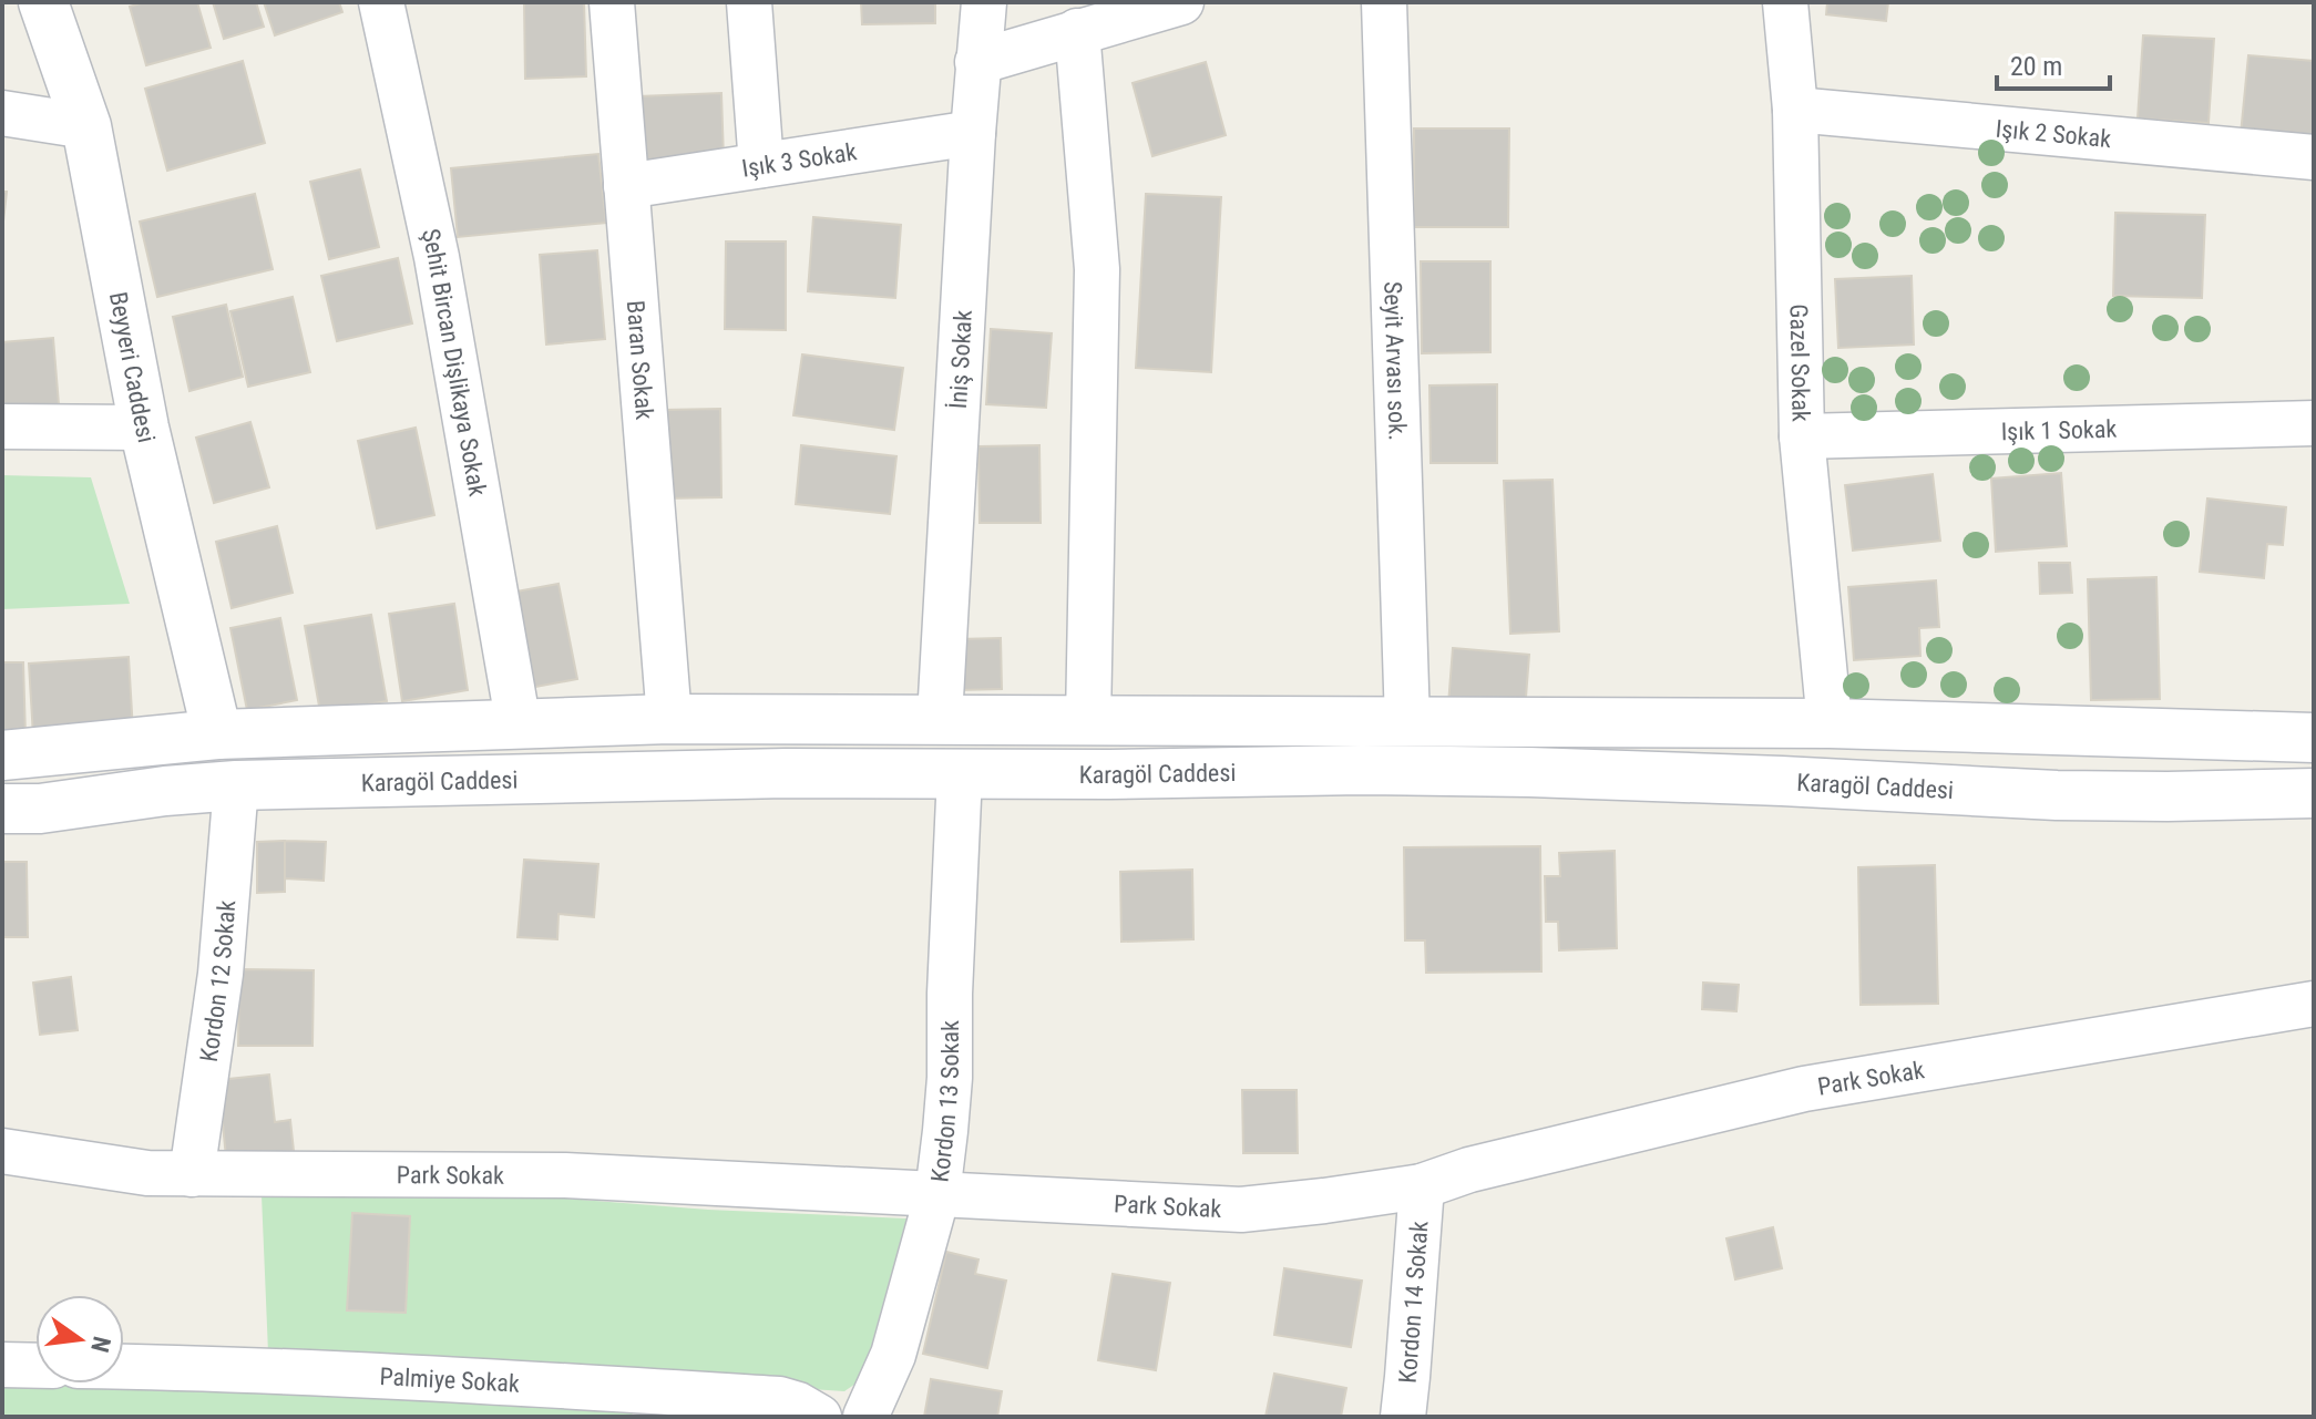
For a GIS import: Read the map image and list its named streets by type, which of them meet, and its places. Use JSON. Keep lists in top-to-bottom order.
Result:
{
  "streets": {
    "main road": ["Beyyeri Caddesi", "Karagöl Caddesi"],
    "street": [
      "Işık 2 Sokak",
      "Işık 3 Sokak",
      "Baran Sokak",
      "İniş Sokak",
      "Seyit Arvası sok.",
      "Şehit Bircan Dişlikaya Sokak",
      "Gazel Sokak",
      "Işık 1 Sokak",
      "Kordon 12 Sokak",
      "Park Sokak",
      "Kordon 13 Sokak",
      "Kordon 14 Sokak",
      "Palmiye Sokak"
    ]
  },
  "crossings": [
    ["Işık 2 Sokak", "Gazel Sokak"],
    ["Işık 3 Sokak", "Baran Sokak"],
    ["Işık 3 Sokak", "İniş Sokak"],
    ["Gazel Sokak", "Işık 1 Sokak"],
    ["Karagöl Caddesi", "Kordon 12 Sokak"],
    ["Karagöl Caddesi", "Kordon 13 Sokak"],
    ["Kordon 12 Sokak", "Park Sokak"],
    ["Park Sokak", "Kordon 13 Sokak"],
    ["Park Sokak", "Kordon 14 Sokak"]
  ],
  "scale_bar": "20 m",
  "north": "right"
}
